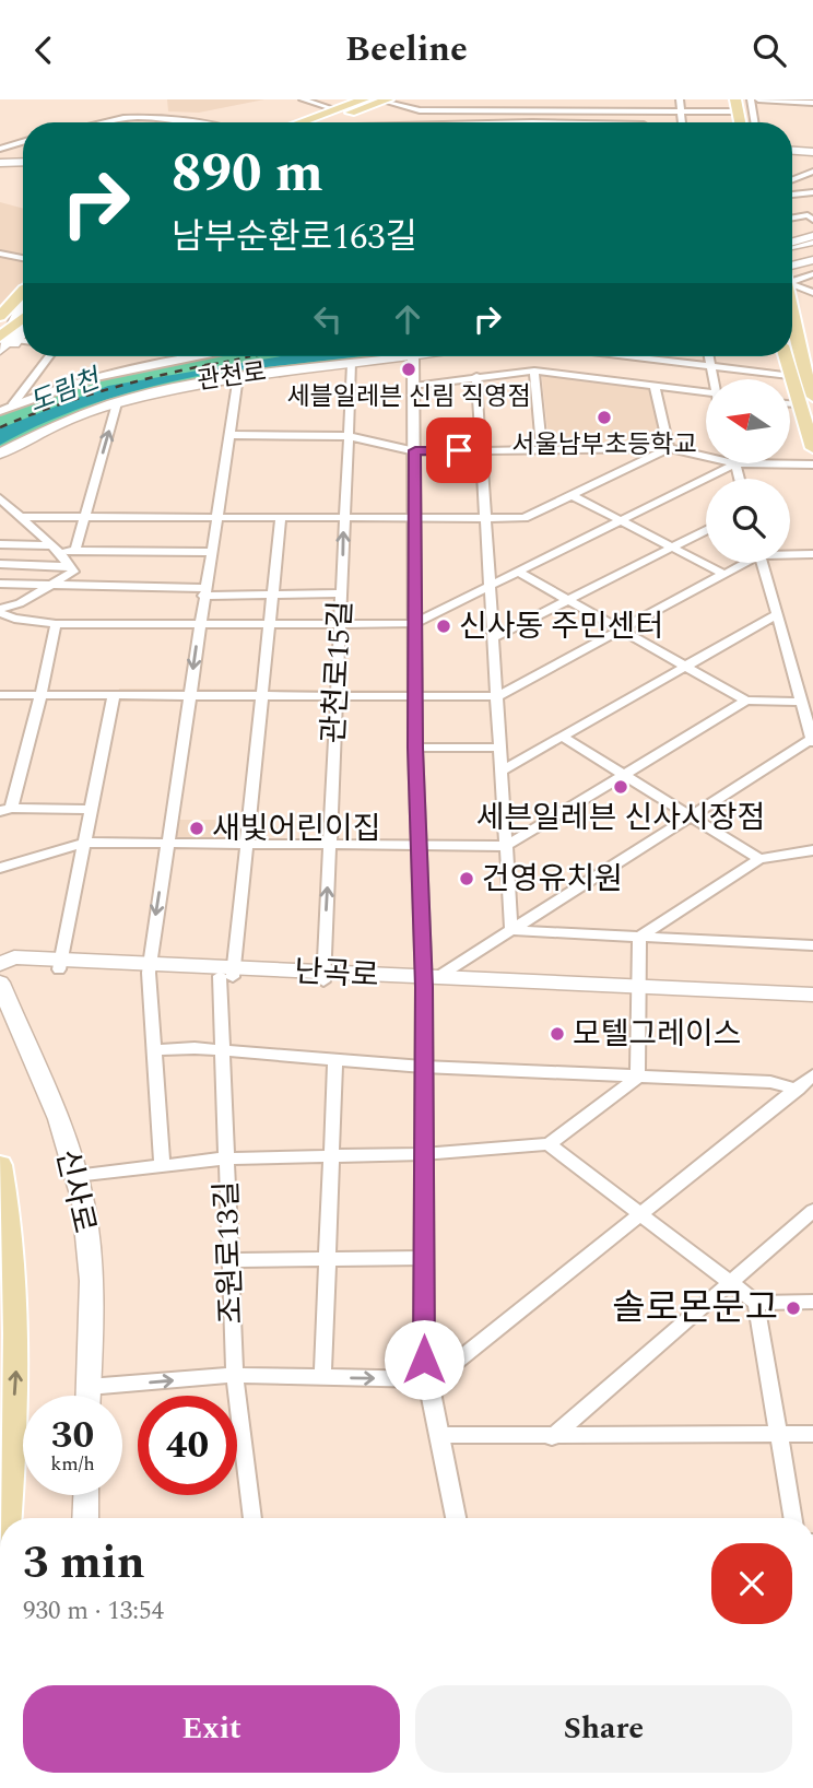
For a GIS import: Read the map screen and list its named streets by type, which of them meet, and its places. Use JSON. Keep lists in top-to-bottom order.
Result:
{
  "streets": {
    "main road": ["관천로", "난곡로", "신사로"],
    "street": ["관천로15길", "조원로13길"]
  },
  "crossings": [
    ["관천로", "관천로15길"],
    ["관천로15길", "난곡로"],
    ["난곡로", "조원로13길"]
  ],
  "water": ["도림천"],
  "places": [
    "세블일레븐 신림 직영점",
    "서울남부초등학교",
    "신사동 주민센터",
    "세븐일레븐 신사시장점",
    "새빛어린이집",
    "건영유치원",
    "모텔그레이스",
    "솔로몬문고"
  ],
  "north": "left",
  "page": {
    "header": "Beeline",
    "turn": ["890 m", "남부순환로163길"],
    "speed": "30 km/h",
    "limit": "40",
    "heading": ["3 min", "930 m · 13:54"],
    "buttons": ["Exit", "Share"]
  }
}
